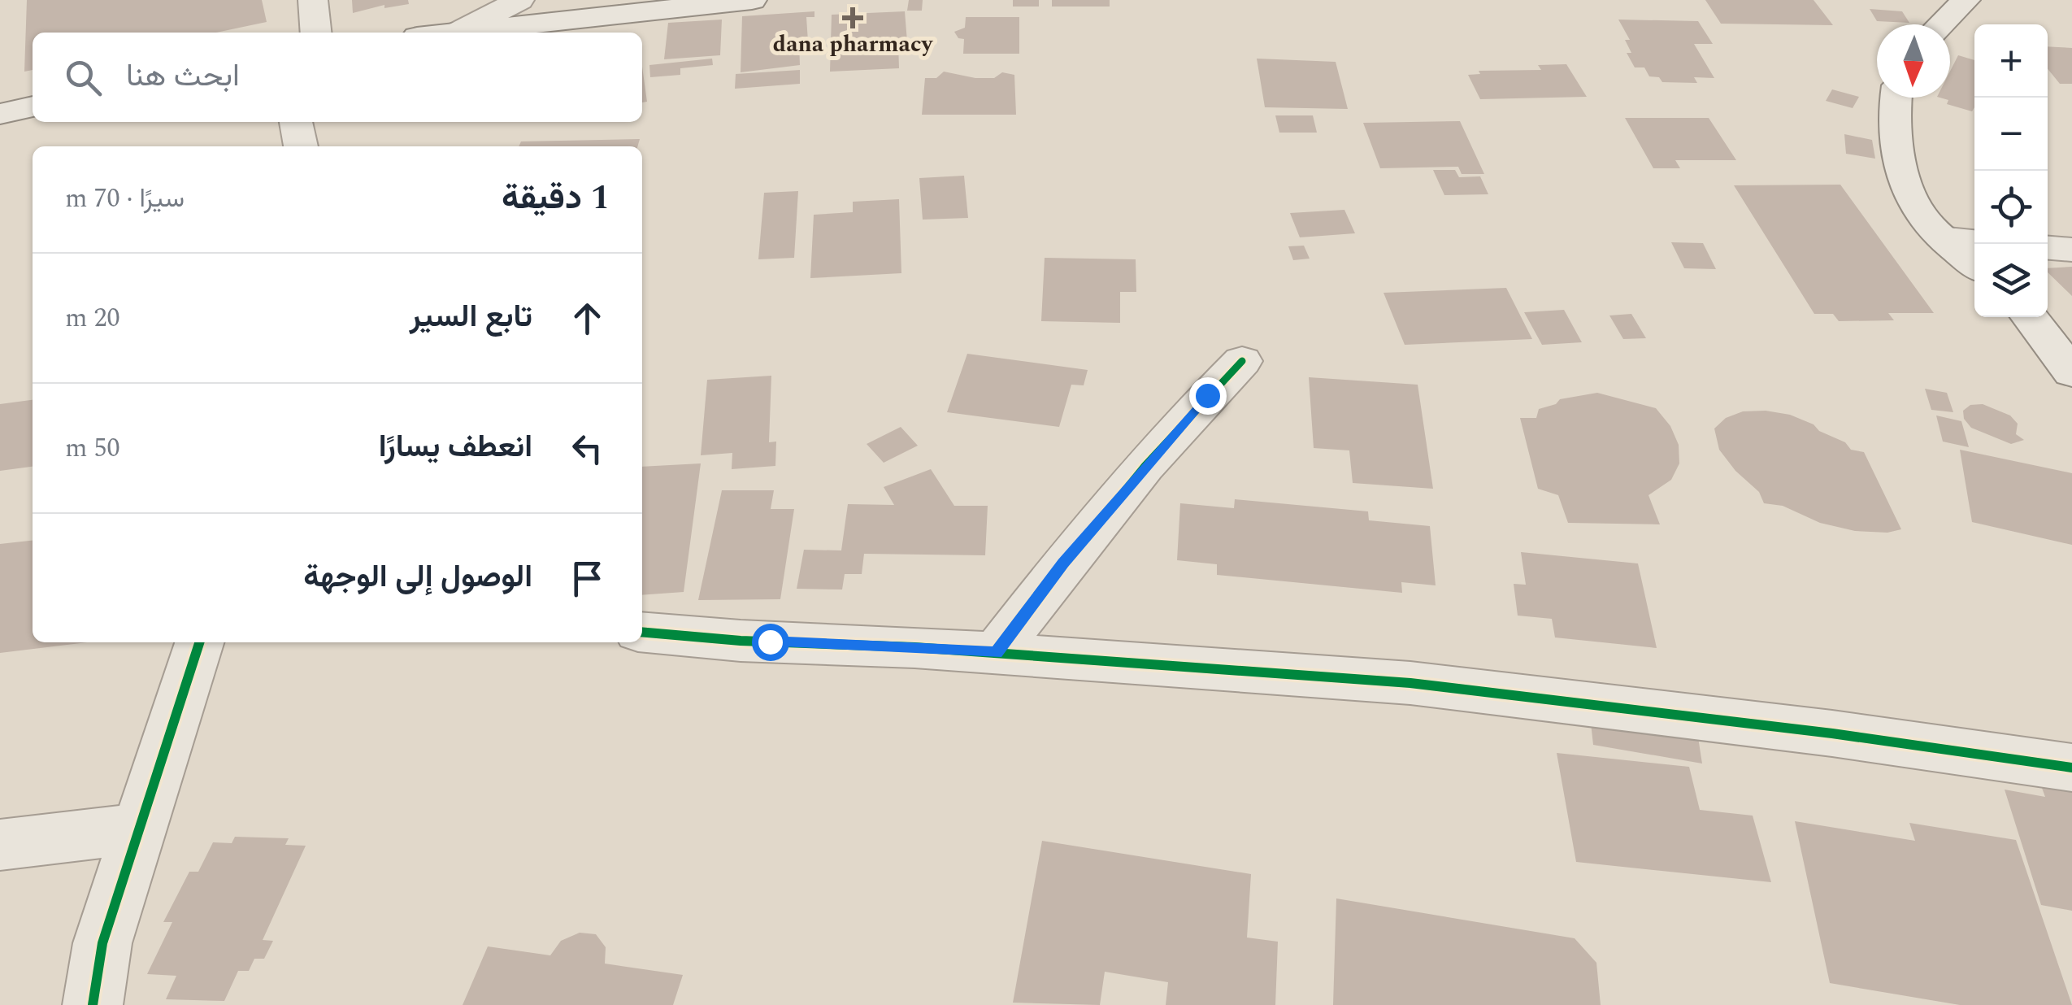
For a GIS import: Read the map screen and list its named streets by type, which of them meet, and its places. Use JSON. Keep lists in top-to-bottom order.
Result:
{
  "places": {
    "health": ["dana pharmacy"]
  },
  "north": "bottom",
  "page": {
    "map_buttons": ["+", "−"],
    "search": "ابحث هنا",
    "heading": ["1 دقيقة", "سيرًا · 70 m"],
    "list": [
      ["تابع السير", "20 m"],
      ["انعطف يسارًا", "50 m"],
      "الوصول إلى الوجهة"
    ]
  }
}
